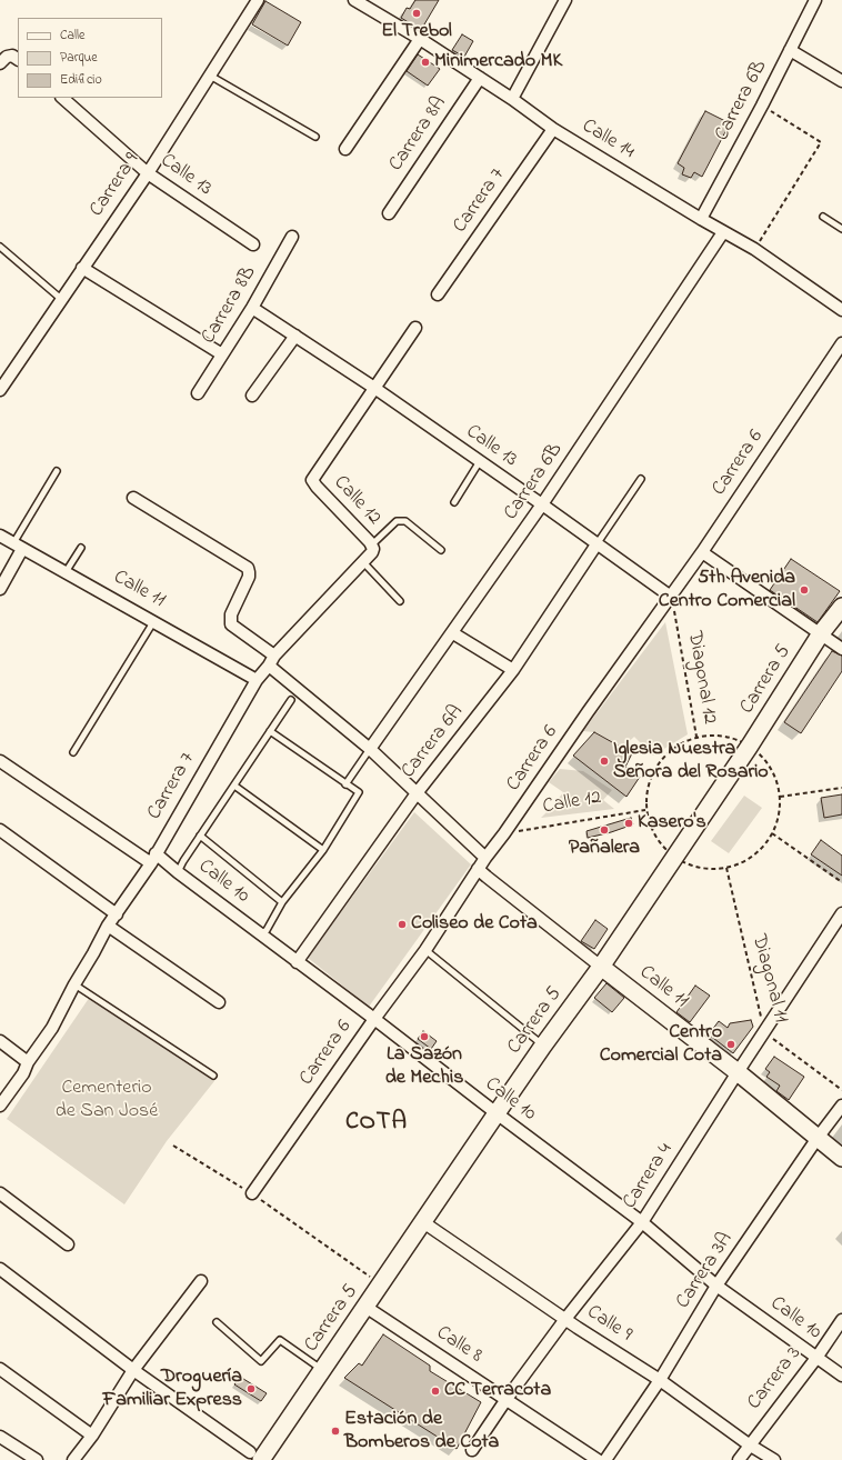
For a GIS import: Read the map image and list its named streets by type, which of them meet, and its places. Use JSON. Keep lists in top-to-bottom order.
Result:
{
  "streets": {
    "main road": ["Calle 11", "Carrera 5"],
    "street": [
      "Carrera 6B",
      "Carrera 8A",
      "Calle 14",
      "Calle 13",
      "Carrera 9",
      "Carrera 7",
      "Carrera 8B",
      "Carrera 6",
      "Calle 12",
      "Carrera 6A",
      "Calle 10",
      "Carrera 4",
      "Carrera 3A",
      "Calle 9",
      "Calle 8",
      "Carrera 3"
    ],
    "path": ["Diagonal 12", "Diagonal 11"]
  },
  "crossings": [
    ["Carrera 6B", "Calle 14"],
    ["Carrera 6B", "Calle 13"],
    ["Carrera 8A", "Calle 14"],
    ["Calle 14", "Carrera 7"],
    ["Calle 13", "Carrera 9"],
    ["Calle 13", "Carrera 8B"],
    ["Calle 13", "Carrera 6"],
    ["Calle 13", "Calle 12"],
    ["Calle 13", "Diagonal 12"],
    ["Calle 13", "Carrera 6A"],
    ["Carrera 7", "Calle 12"],
    ["Carrera 7", "Calle 11"],
    ["Carrera 7", "Calle 10"],
    ["Carrera 6", "Calle 12"],
    ["Carrera 6", "Calle 11"],
    ["Carrera 6", "Diagonal 12"],
    ["Carrera 6", "Calle 10"],
    ["Calle 11", "Carrera 5"],
    ["Calle 11", "Carrera 4"],
    ["Calle 11", "Carrera 3A"],
    ["Carrera 5", "Calle 10"],
    ["Carrera 5", "Calle 9"],
    ["Carrera 5", "Calle 8"],
    ["Carrera 6A", "Calle 10"],
    ["Calle 10", "Carrera 4"],
    ["Calle 10", "Carrera 3A"],
    ["Calle 10", "Carrera 3"],
    ["Diagonal 11", "Carrera 4"],
    ["Carrera 4", "Calle 9"],
    ["Carrera 4", "Calle 8"],
    ["Carrera 3A", "Calle 9"],
    ["Calle 9", "Carrera 3"]
  ],
  "districts": ["COTA"],
  "parks": ["Cementerio de San José"],
  "places": [
    "El Trebol",
    "Minimercado MK",
    "5th Avenida Centro Comercial",
    "Iglesia Nuestra Señora del Rosario",
    "Kasero's",
    "Pañalera",
    "Coliseo de Cota",
    "La Sazón de Mechis",
    "Centro Comercial Cota",
    "Droguería Familiar Express",
    "CC Terracota",
    "Estación de Bomberos de Cota"
  ],
  "legend": ["Calle", "Parque", "Edificio"]
}
